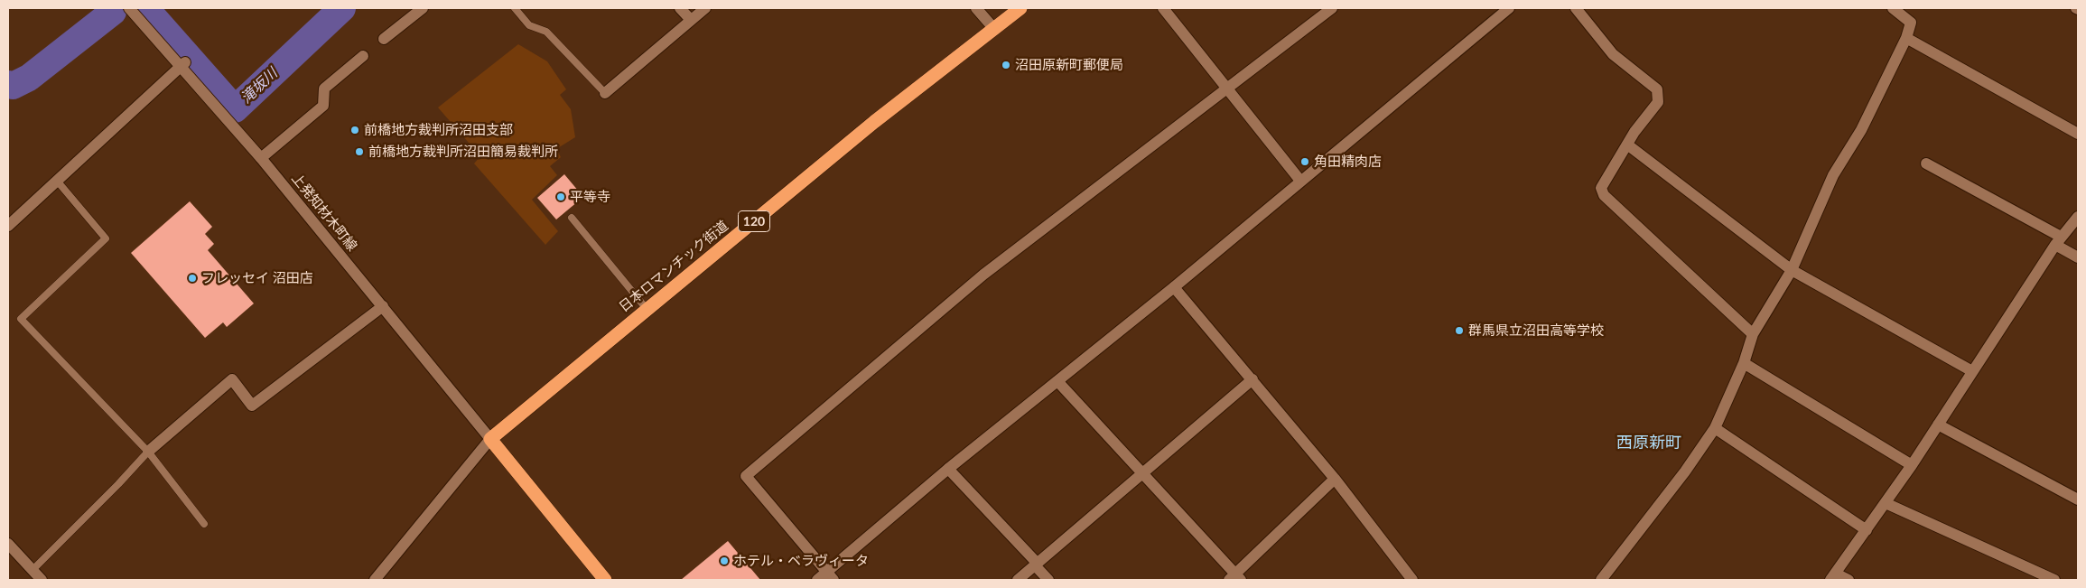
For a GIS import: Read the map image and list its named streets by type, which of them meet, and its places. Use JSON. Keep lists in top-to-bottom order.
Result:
{
  "streets": {
    "highway": ["120", "日本ロマンチック街道"],
    "street": ["上発知材木町線"]
  },
  "crossings": [
    ["上発知材木町線", "日本ロマンチック街道"]
  ],
  "districts": ["西原新町"],
  "water": ["滝坂川"],
  "places": [
    "沼田原新町郵便局",
    "前橋地方裁判所沼田支部",
    "前橋地方裁判所沼田簡易裁判所",
    "角田精肉店",
    "平等寺",
    "フレッセイ 沼田店",
    "群馬県立沼田高等学校",
    "ホテル・ベラヴィータ"
  ]
}
